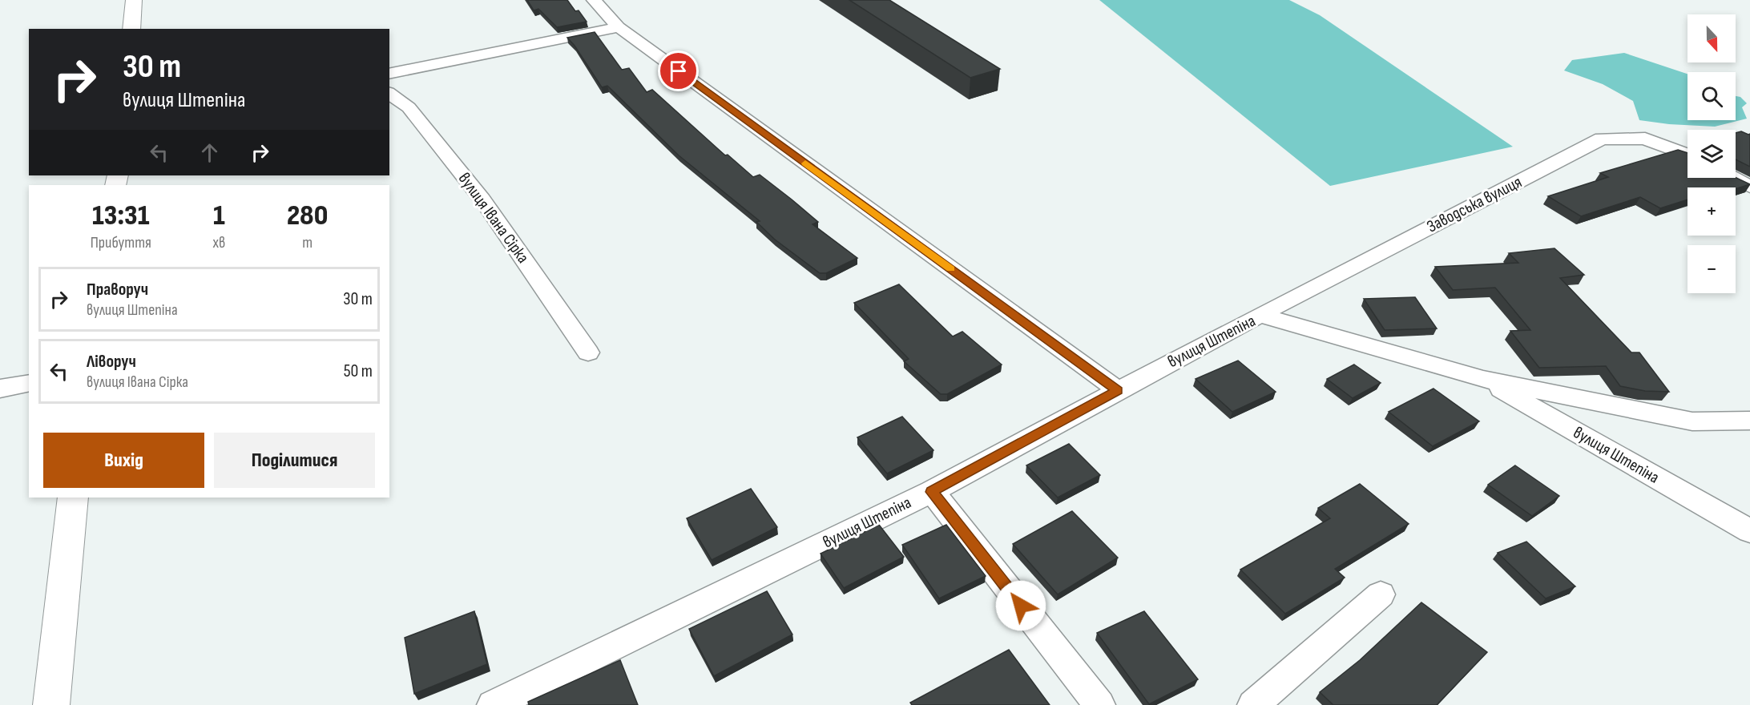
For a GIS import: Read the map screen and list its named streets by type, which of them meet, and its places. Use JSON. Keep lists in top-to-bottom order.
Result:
{
  "streets": {
    "street": ["Заводська вулиця", "вулиця Івана Сірка", "вулиця Штепіна"]
  },
  "crossings": [
    ["Заводська вулиця", "вулиця Штепіна"]
  ],
  "north": "bottom",
  "page": {
    "map_buttons": ["+", "−"],
    "turn": ["30 m", "вулиця Штепіна"],
    "eta": [
      "13:31",
      "Прибуття",
      "1",
      "хв",
      "280",
      "m"
    ],
    "list": [
      {
        "name": "Праворуч",
        "note": "вулиця Штепіна",
        "value": "30 m"
      },
      {
        "name": "Ліворуч",
        "note": "вулиця Івана Сірка",
        "value": "50 m"
      }
    ],
    "buttons": ["Вихід", "Поділитися"]
  }
}
